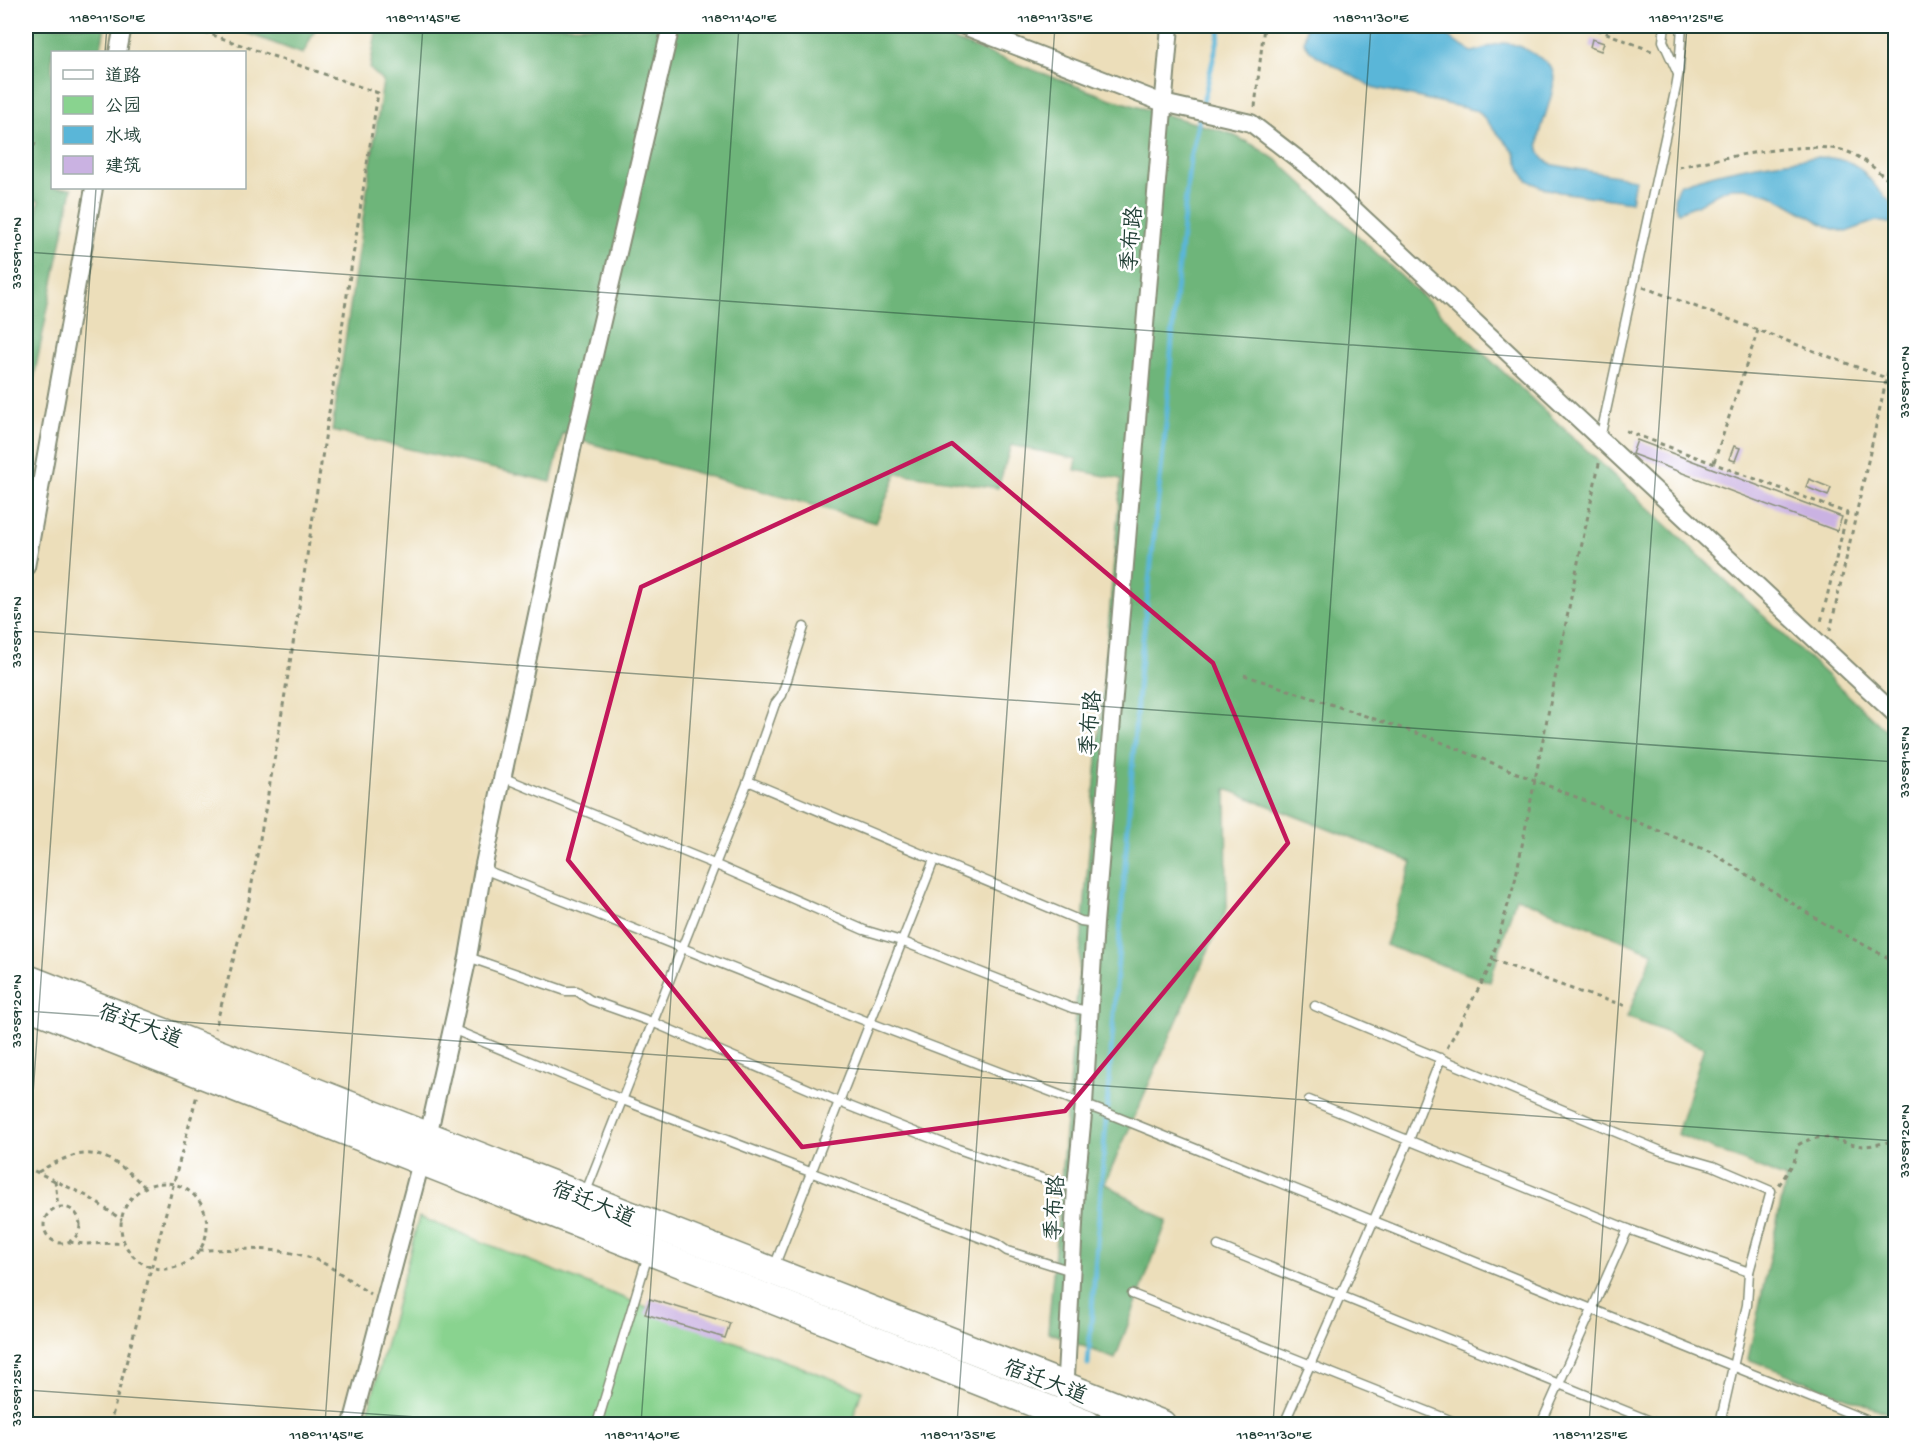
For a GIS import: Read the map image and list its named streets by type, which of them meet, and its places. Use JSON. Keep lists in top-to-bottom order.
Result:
{
  "streets": {
    "main road": ["宿迁大道"],
    "street": ["季布路"]
  },
  "crossings": [
    ["季布路", "宿迁大道"]
  ],
  "legend": [
    "道路",
    "公园",
    "水域",
    "建筑"
  ],
  "coordinates": [
    "118°11'50\"E",
    "118°11'45\"E",
    "118°11'40\"E",
    "118°11'35\"E",
    "118°11'30\"E",
    "118°11'25\"E",
    "33°59'10\"N",
    "33°59'15\"N",
    "33°59'20\"N",
    "33°59'25\"N"
  ]
}
